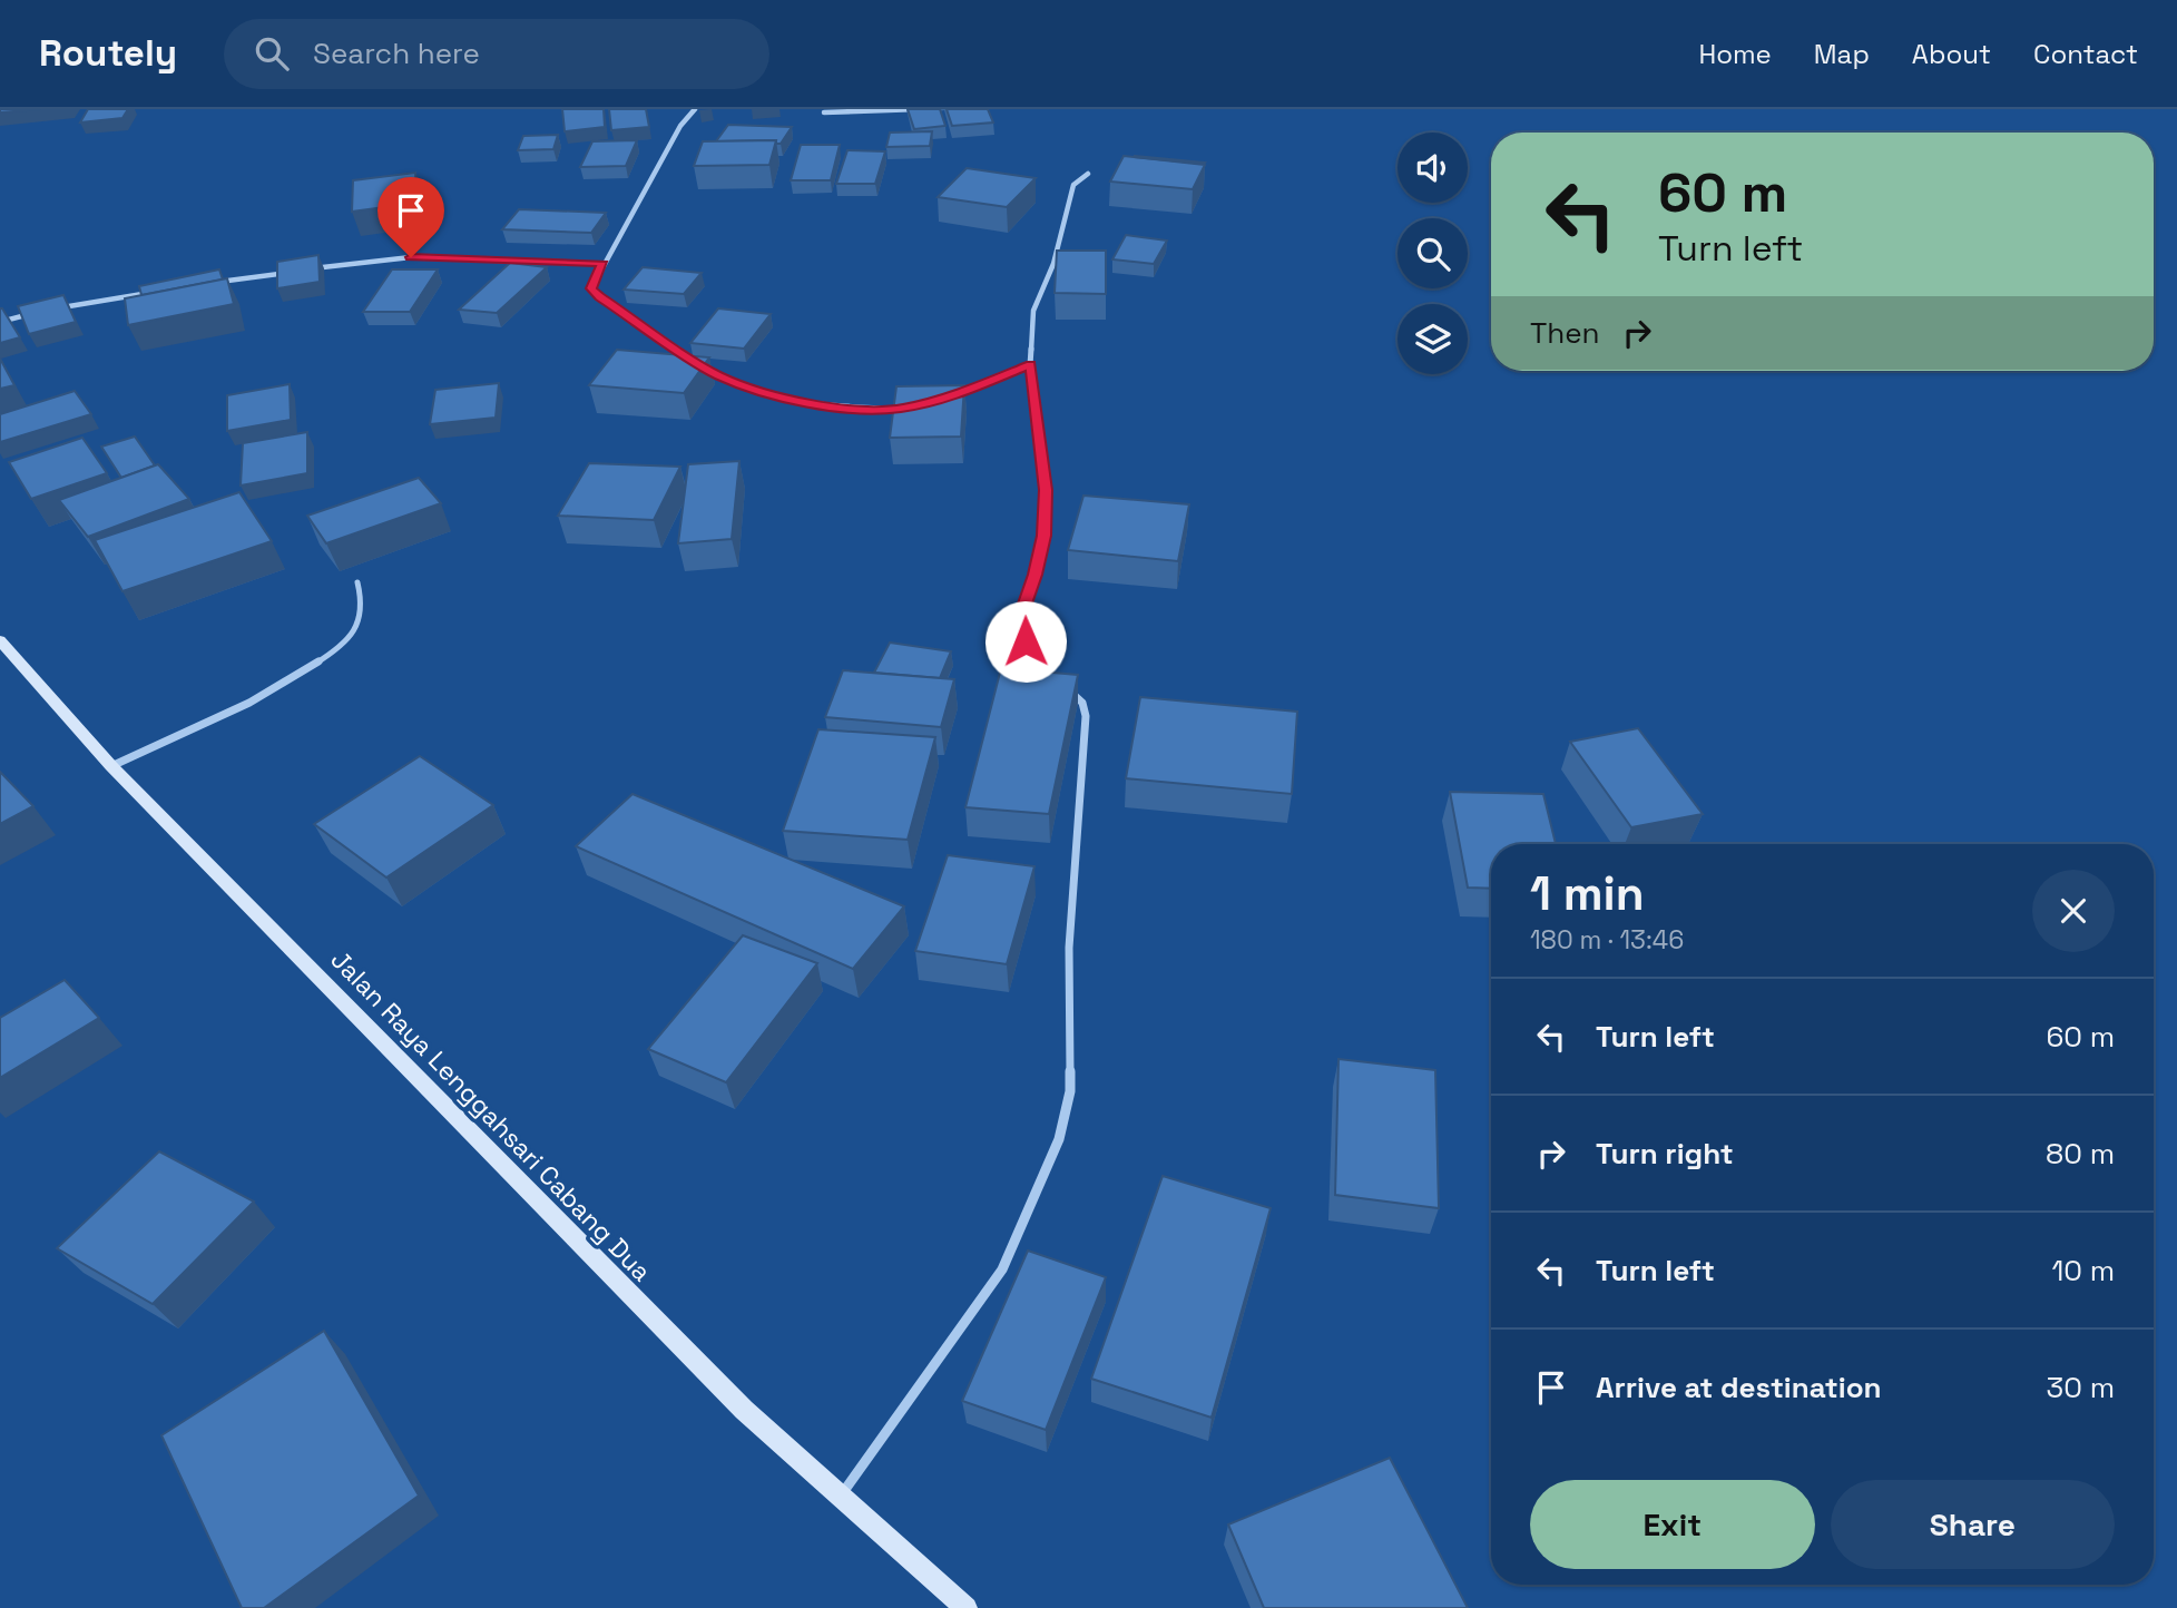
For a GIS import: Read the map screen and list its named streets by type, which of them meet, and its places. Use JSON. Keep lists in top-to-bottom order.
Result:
{
  "streets": {
    "street": ["Jalan Raya Lenggahsari Cabang Dua"]
  },
  "page": {
    "header": "Routely",
    "search": "Search here",
    "nav": [
      "Home",
      "Map",
      "About",
      "Contact"
    ],
    "turn": ["60 m", "Turn left"],
    "then": "Then",
    "heading": ["1 min", "180 m · 13:46"],
    "list": [
      {
        "name": "Turn left",
        "value": "60 m"
      },
      {
        "name": "Turn right",
        "value": "80 m"
      },
      {
        "name": "Turn left",
        "value": "10 m"
      },
      {
        "name": "Arrive at destination",
        "value": "30 m"
      }
    ],
    "buttons": ["Exit", "Share"]
  }
}
